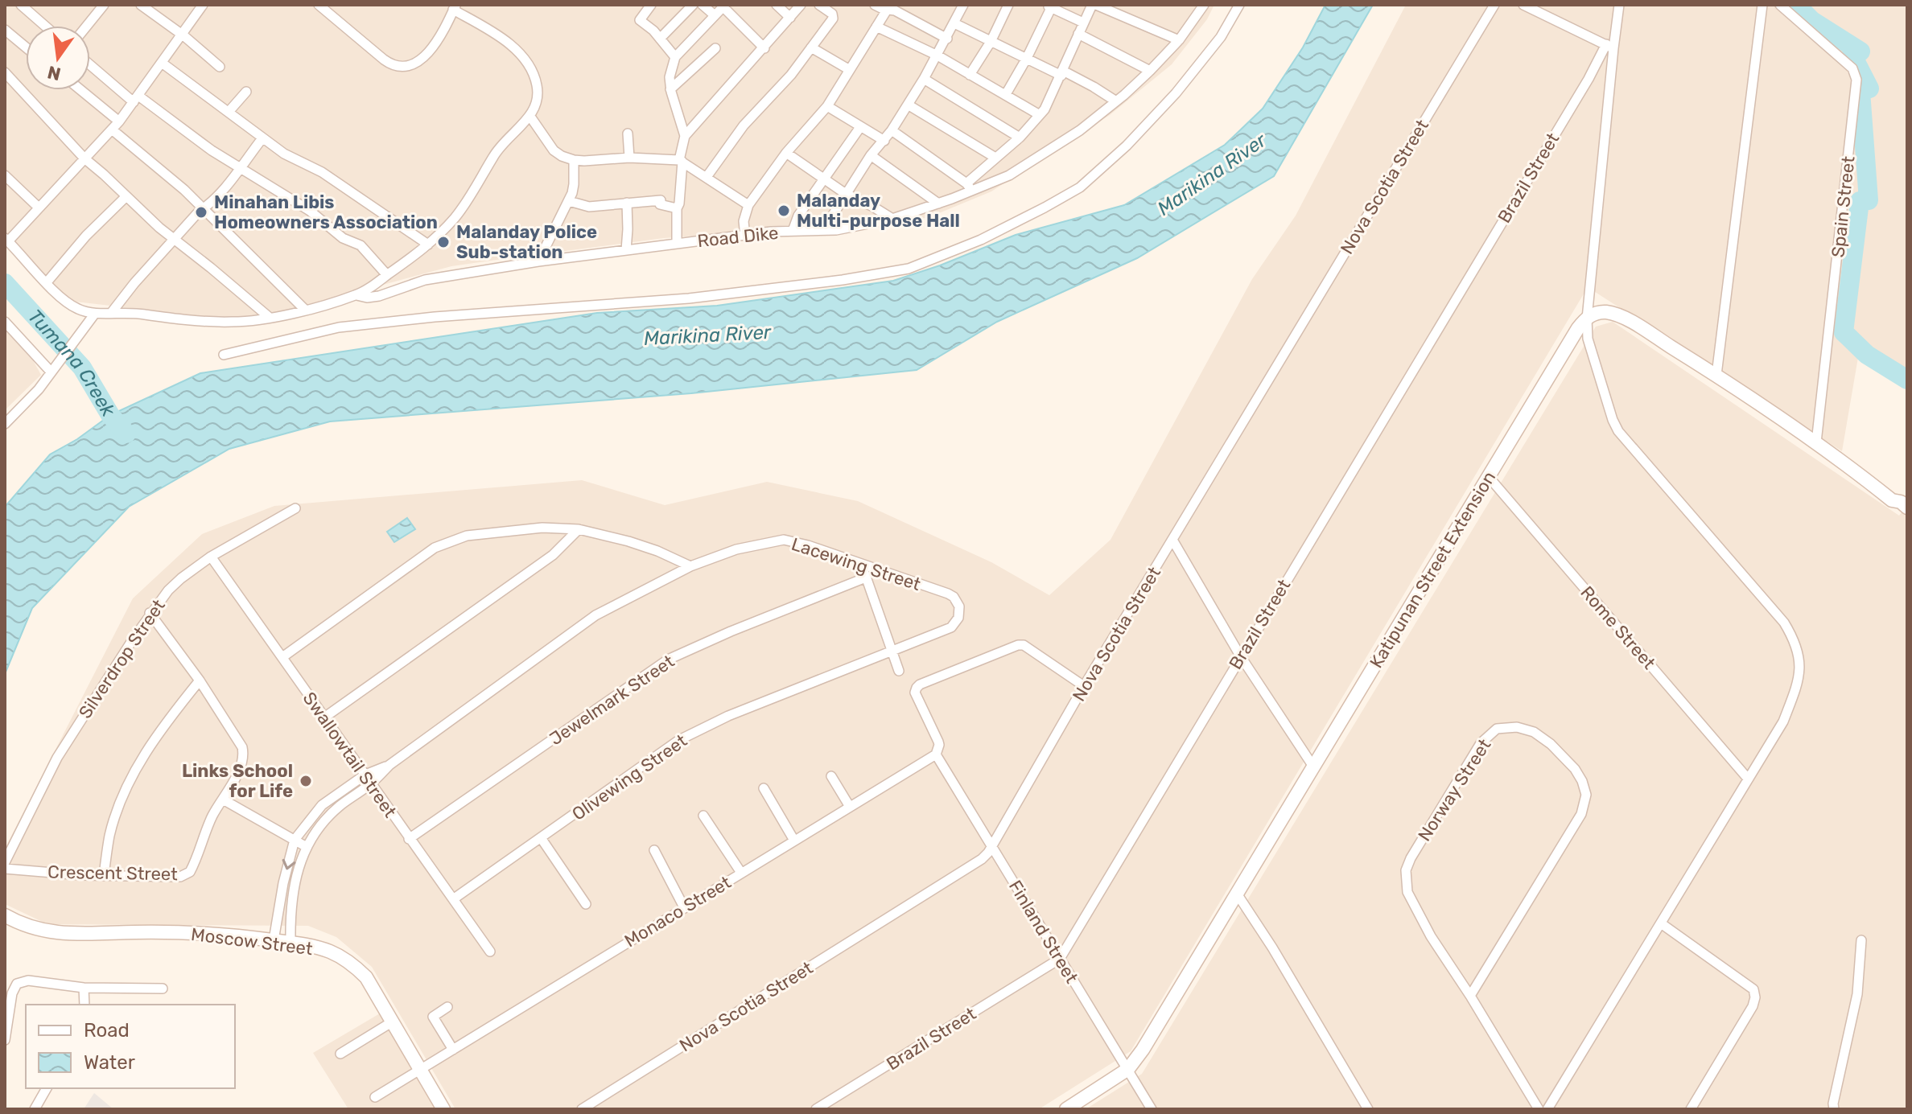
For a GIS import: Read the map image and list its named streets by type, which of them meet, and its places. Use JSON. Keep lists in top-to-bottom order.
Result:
{
  "streets": {
    "street": [
      "Brazil Street",
      "Nova Scotia Street",
      "Spain Street",
      "Road Dike",
      "Lacewing Street",
      "Katipunan Street Extension",
      "Rome Street",
      "Silverdrop Street",
      "Jewelmark Street",
      "Swallowtail Street",
      "Olivewing Street",
      "Norway Street",
      "Crescent Street",
      "Monaco Street",
      "Finland Street",
      "Moscow Street"
    ]
  },
  "crossings": [
    ["Brazil Street", "Finland Street"],
    ["Nova Scotia Street", "Finland Street"],
    ["Lacewing Street", "Olivewing Street"],
    ["Katipunan Street Extension", "Rome Street"],
    ["Katipunan Street Extension", "Finland Street"],
    ["Silverdrop Street", "Swallowtail Street"],
    ["Silverdrop Street", "Crescent Street"],
    ["Jewelmark Street", "Swallowtail Street"],
    ["Swallowtail Street", "Olivewing Street"],
    ["Monaco Street", "Finland Street"],
    ["Monaco Street", "Moscow Street"]
  ],
  "water": ["Marikina River", "Tumana Creek"],
  "places": [
    "Malanday Multi-purpose Hall",
    "Minahan Libis Homeowners Association",
    "Malanday Police Sub-station",
    "Links School for Life"
  ],
  "legend": ["Road", "Water"],
  "north": "bottom"
}
